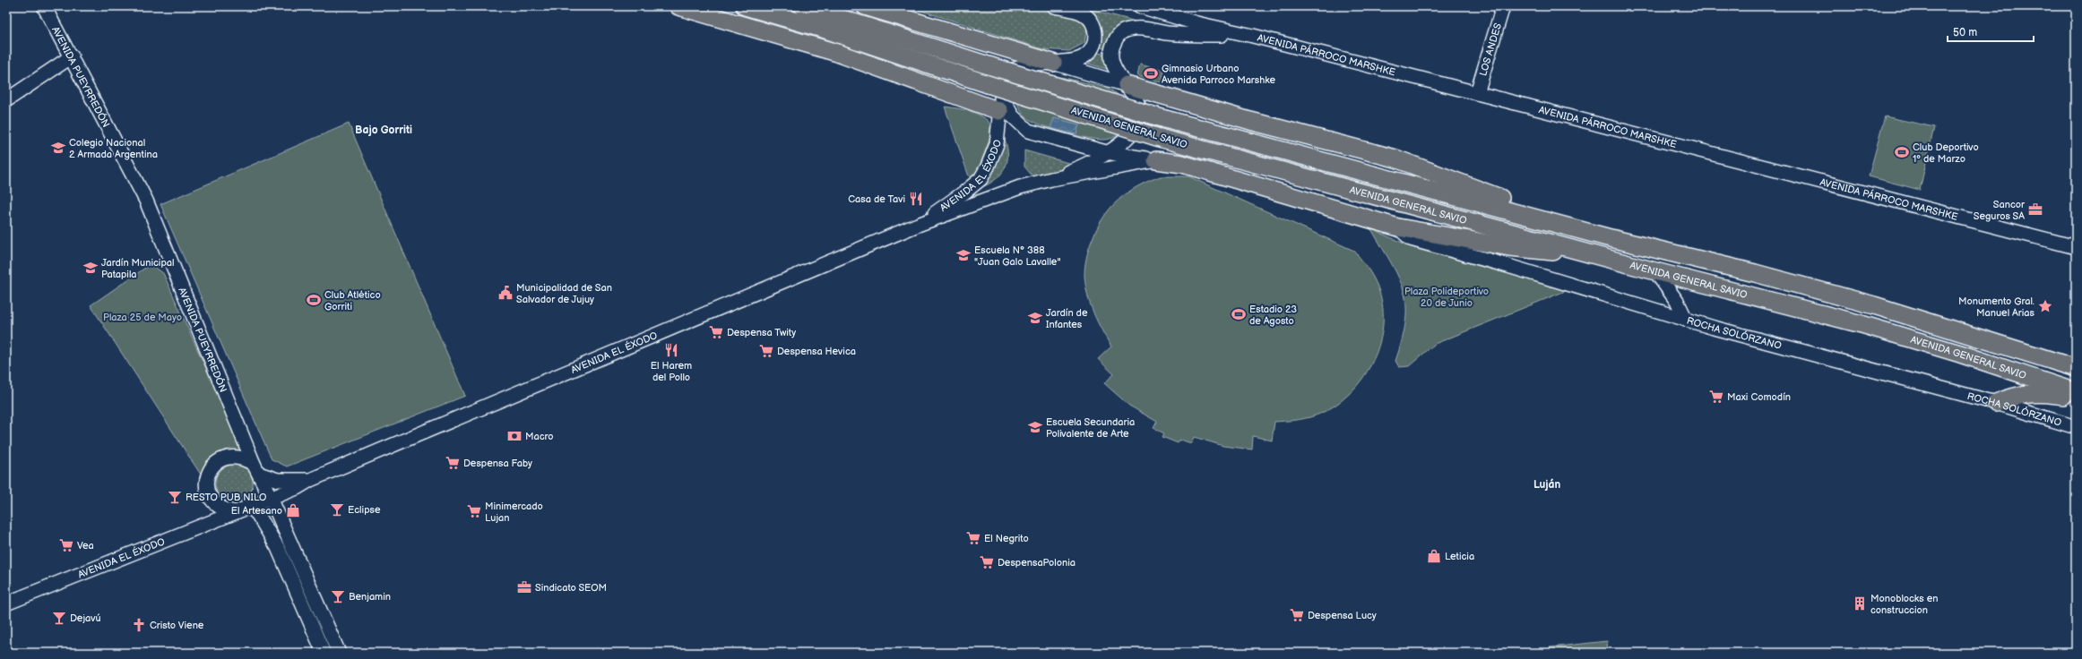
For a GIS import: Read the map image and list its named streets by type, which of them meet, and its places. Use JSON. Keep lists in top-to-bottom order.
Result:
{
  "streets": {
    "highway": ["AVENIDA GENERAL SAVIO"],
    "main road": [
      "LOS ANDES",
      "AVENIDA PÁRROCO MARSHKE",
      "AVENIDA PUEYRREDÓN",
      "AVENIDA EL ÉXODO",
      "ROCHA SOLÓRZANO"
    ]
  },
  "crossings": [
    ["LOS ANDES", "AVENIDA PÁRROCO MARSHKE"],
    ["AVENIDA PÁRROCO MARSHKE", "AVENIDA EL ÉXODO"],
    ["AVENIDA PUEYRREDÓN", "AVENIDA EL ÉXODO"]
  ],
  "districts": ["Bajo Gorriti", "Luján"],
  "parks": ["Plaza Polideportivo 20 de Junio", "Plaza 25 de Mayo"],
  "places": {
    "sports": [
      "Gimnasio Urbano Avenida Parroco Marshke",
      "Club Deportivo 1º de Marzo",
      "Club Atlético Gorriti",
      "Estadio 23 de Agosto"
    ],
    "school or university": [
      "Colegio Nacional 2 Armada Argentina",
      "Escuela N° 388 \"Juan Galo Lavalle\"",
      "Jardín Municipal Patapila",
      "Jardín de Infantes",
      "Escuela Secundaria Polivalente de Arte"
    ],
    "restaurant": ["Casa de Tavi", "El Harem del Pollo"],
    "office": ["Sancor Seguros SA", "Sindicato SEOM"],
    "public building": ["Municipalidad de San Salvador de Jujuy"],
    "place": ["Monumento Gral. Manuel Arias"],
    "supermarket": [
      "Despensa Twity",
      "Despensa Hevica",
      "Maxi Comodín",
      "Despensa Faby",
      "Minimercado Lujan",
      "El Negrito",
      "Vea",
      "DespensaPolonia",
      "Despensa Lucy"
    ],
    "bank": ["Macro"],
    "bar": [
      "RESTO PUB NILO",
      "Eclipse",
      "Benjamin",
      "Dejavú"
    ],
    "shop": ["El Artesano", "Leticia"],
    "building": ["Monoblocks en construccion"],
    "church": ["Cristo Viene"]
  },
  "scale_bar": "50 m"
}
